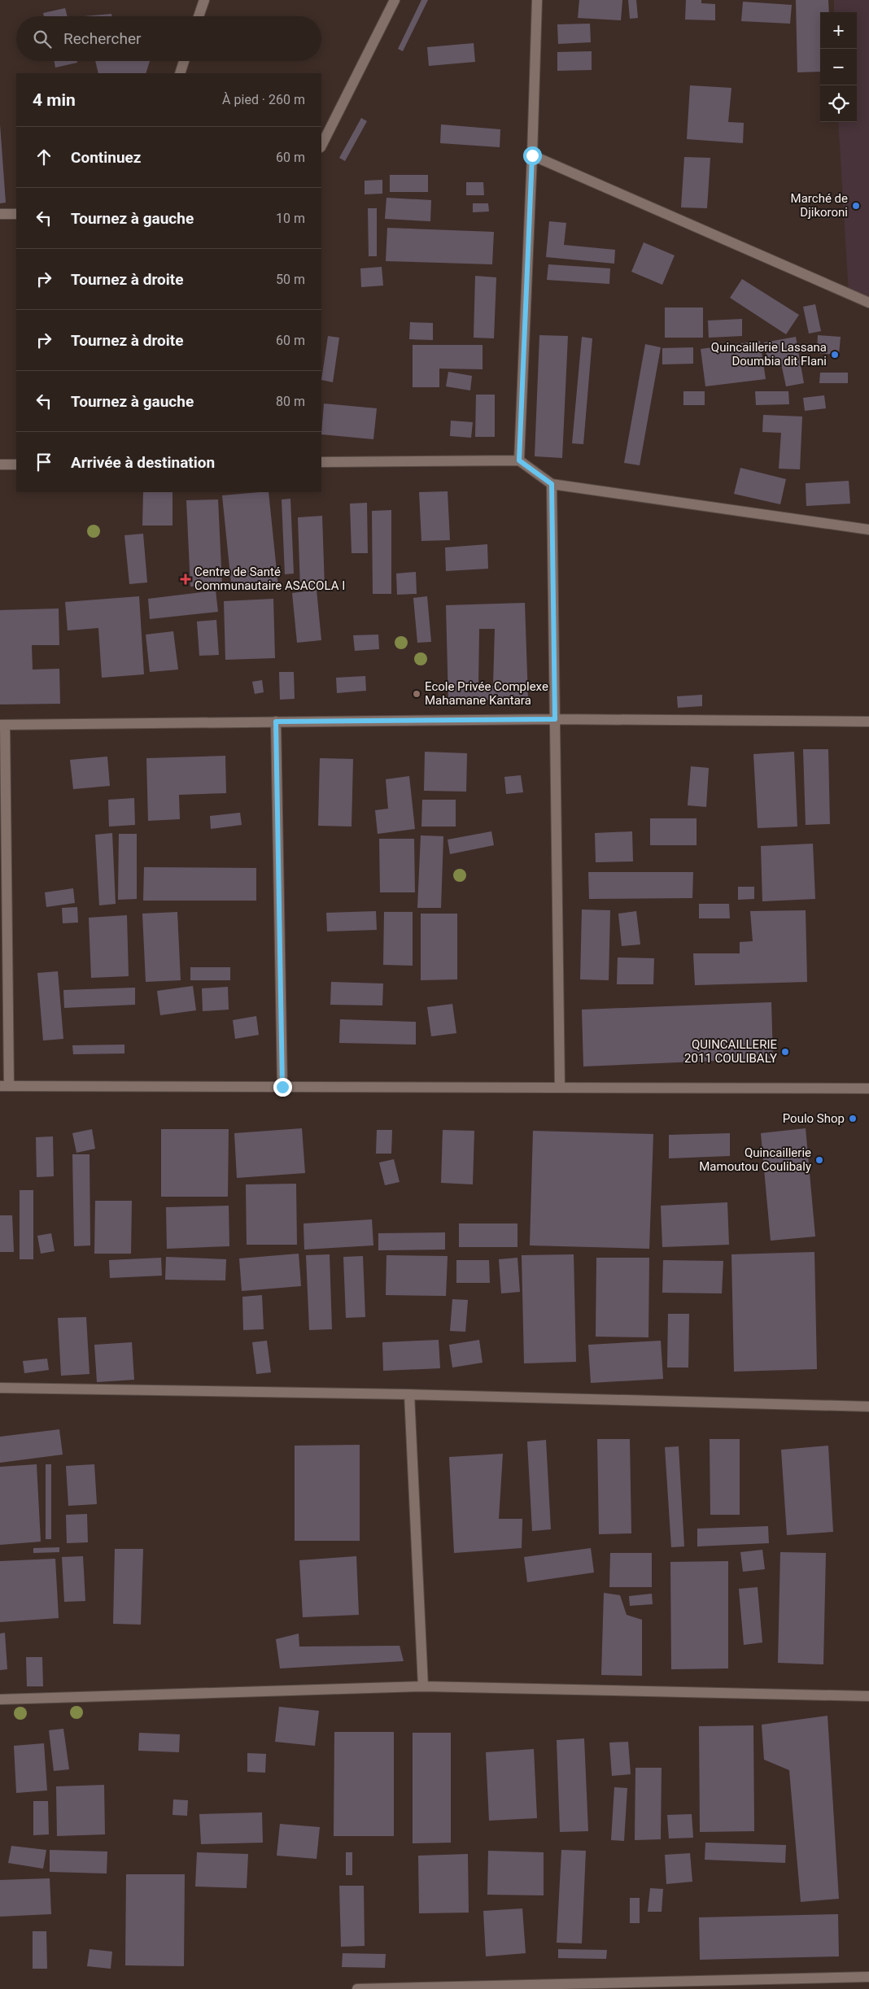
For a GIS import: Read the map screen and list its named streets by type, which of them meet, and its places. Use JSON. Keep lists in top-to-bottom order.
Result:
{
  "places": {
    "other": [
      "Marché de Djikoroni",
      "Quincaillerie Lassana Doumbia dit Flani",
      "Ecole Privée Complexe Mahamane Kantara",
      "QUINCAILLERIE 2011 COULIBALY",
      "Poulo Shop",
      "Quincaillerie Mamoutou Coulibaly"
    ],
    "health": ["Centre de Santé Communautaire ASACOLA I"]
  },
  "page": {
    "map_buttons": ["+", "−"],
    "search": "Rechercher",
    "heading": ["4 min", "À pied · 260 m"],
    "list": [
      ["Continuez", "60 m"],
      ["Tournez à gauche", "10 m"],
      ["Tournez à droite", "50 m"],
      ["Tournez à droite", "60 m"],
      ["Tournez à gauche", "80 m"],
      "Arrivée à destination"
    ]
  }
}
